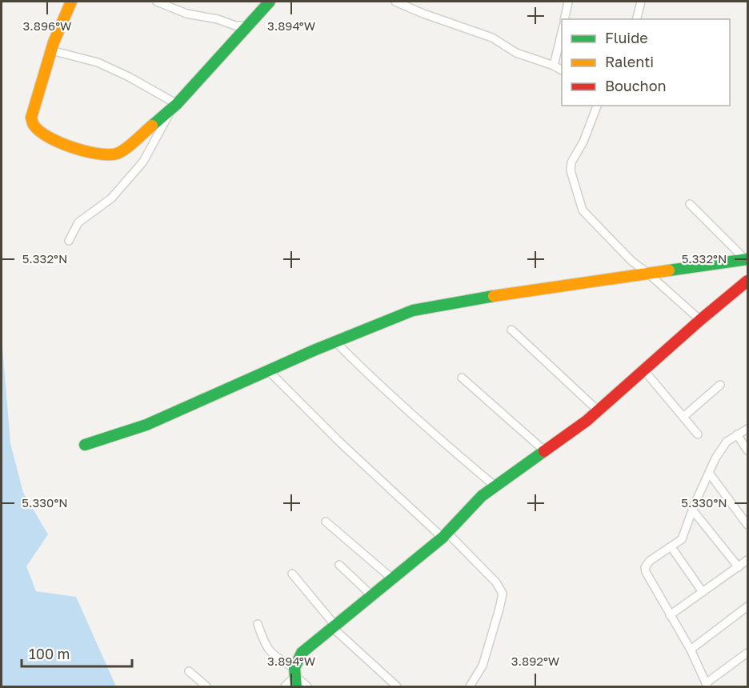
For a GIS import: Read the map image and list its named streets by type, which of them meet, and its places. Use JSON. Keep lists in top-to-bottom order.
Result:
{
  "legend": ["Fluide", "Ralenti", "Bouchon"],
  "scale_bar": "100 m",
  "coordinates": [
    "3.896°W",
    "3.894°W",
    "5.332°N",
    "5.330°N",
    "3.892°W"
  ]
}
